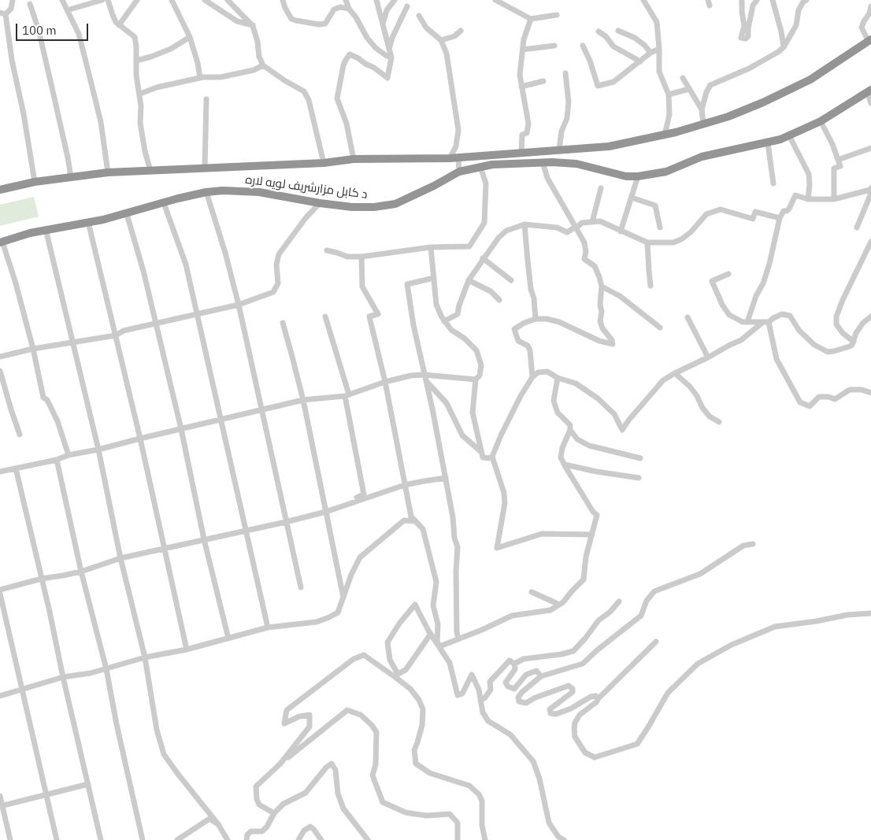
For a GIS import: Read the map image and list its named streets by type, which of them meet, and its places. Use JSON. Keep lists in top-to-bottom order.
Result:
{
  "streets": {
    "highway": ["د کابل مزارشریف لویه لاره"]
  },
  "scale_bar": "100 m"
}
